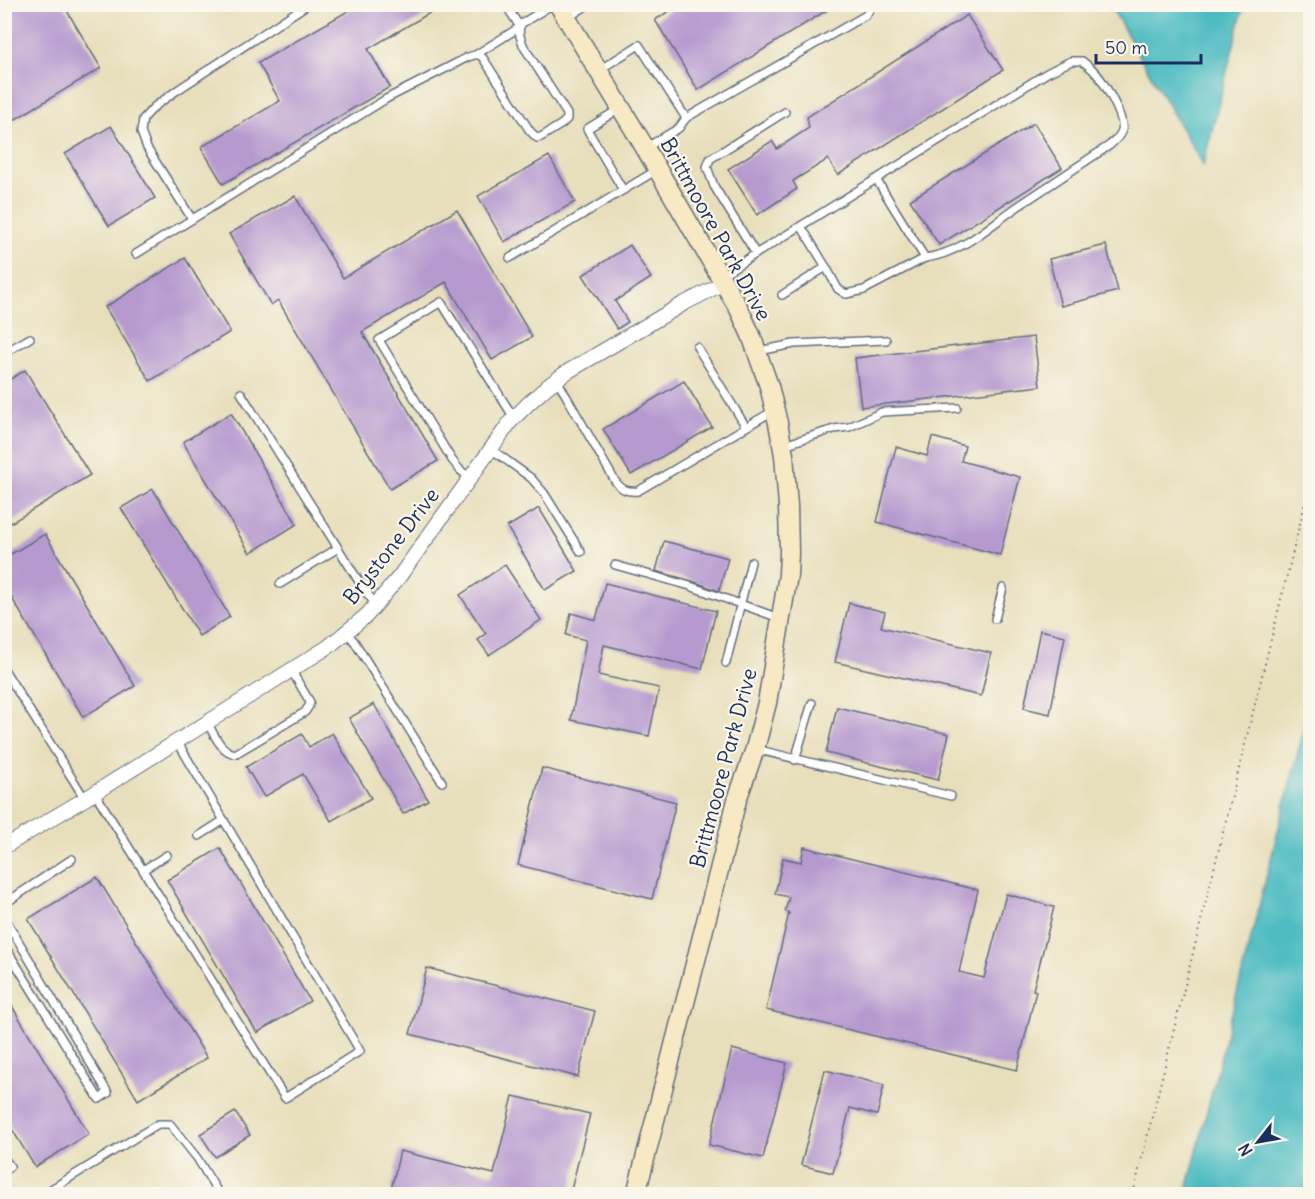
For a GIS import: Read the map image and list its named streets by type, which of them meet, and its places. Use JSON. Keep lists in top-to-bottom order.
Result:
{
  "streets": {
    "street": ["Brittmoore Park Drive", "Brystone Drive"]
  },
  "crossings": [
    ["Brittmoore Park Drive", "Brystone Drive"]
  ],
  "scale_bar": "50 m",
  "north": "bottom left"
}
